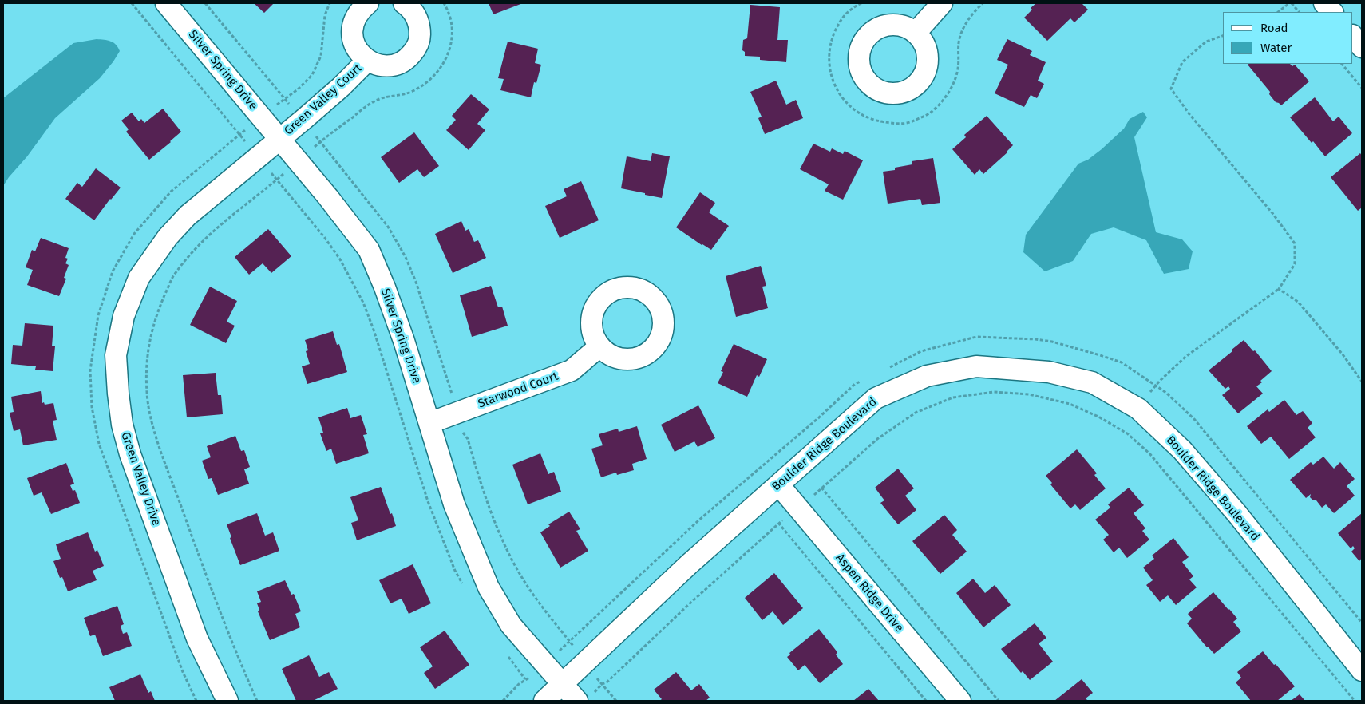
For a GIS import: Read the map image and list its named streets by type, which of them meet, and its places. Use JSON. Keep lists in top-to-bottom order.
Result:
{
  "streets": {
    "street": [
      "Silver Spring Drive",
      "Green Valley Court",
      "Starwood Court",
      "Boulder Ridge Boulevard",
      "Green Valley Drive",
      "Aspen Ridge Drive"
    ]
  },
  "crossings": [
    ["Silver Spring Drive", "Green Valley Court"],
    ["Silver Spring Drive", "Starwood Court"],
    ["Silver Spring Drive", "Boulder Ridge Boulevard"],
    ["Silver Spring Drive", "Green Valley Drive"],
    ["Green Valley Court", "Green Valley Drive"],
    ["Boulder Ridge Boulevard", "Aspen Ridge Drive"]
  ],
  "legend": ["Road", "Water"]
}
